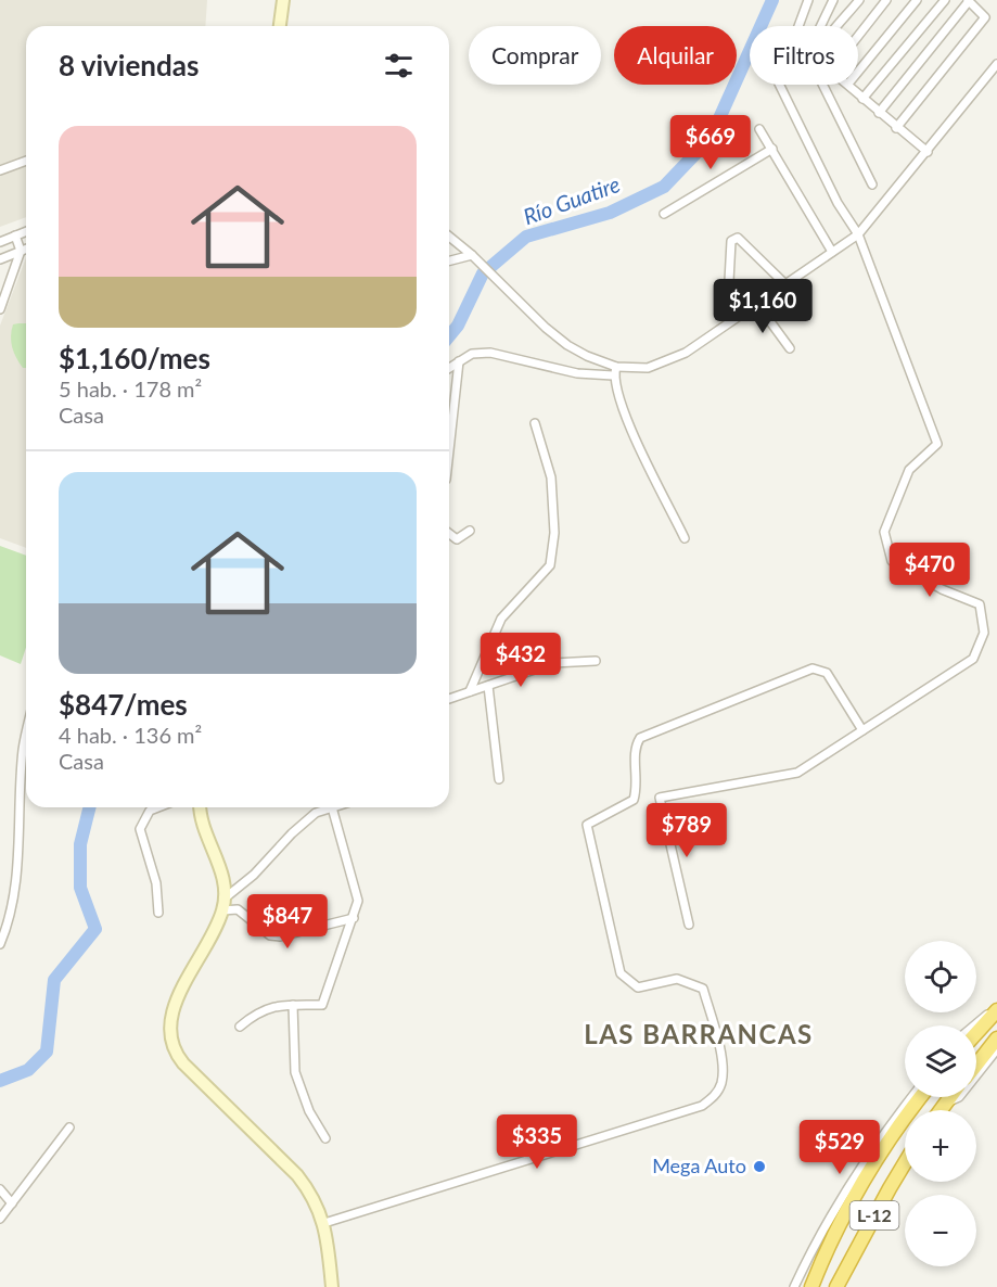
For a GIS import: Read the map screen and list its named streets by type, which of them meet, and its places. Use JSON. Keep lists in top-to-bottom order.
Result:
{
  "streets": {
    "highway": ["L-12"]
  },
  "districts": ["LAS BARRANCAS"],
  "water": ["Río Guatire"],
  "places": ["Mega Auto"],
  "page": {
    "chip": ["Comprar", "Alquilar", "Filtros"],
    "heading": "8 viviendas",
    "list": [
      {
        "name": "$1,160/mes",
        "note": "5 hab. · 178 m² · Casa"
      },
      {
        "name": "$847/mes",
        "note": "4 hab. · 136 m² · Casa"
      }
    ],
    "price": [
      "$669",
      "$1,160",
      "$470",
      "$432",
      "$789",
      "$847",
      "$335",
      "$529"
    ],
    "map_buttons": ["+", "−"]
  }
}
